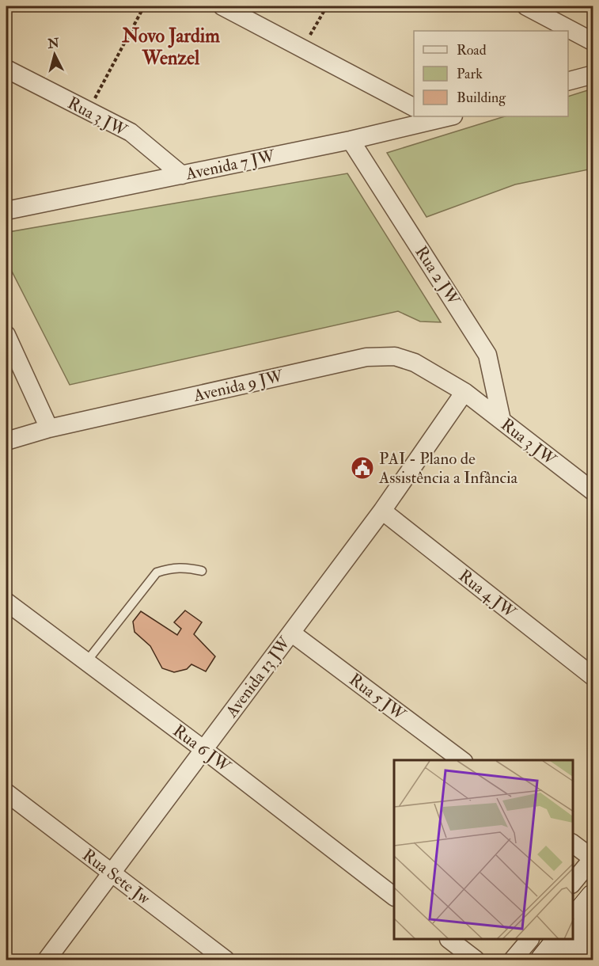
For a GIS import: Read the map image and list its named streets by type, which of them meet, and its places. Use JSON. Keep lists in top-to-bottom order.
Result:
{
  "streets": {
    "street": [
      "Rua 3 JW",
      "Avenida 7 JW",
      "Rua 2 JW",
      "Avenida 9 JW",
      "Rua 4 JW",
      "Avenida 13 JW",
      "Rua 5 JW",
      "Rua 6 JW",
      "Rua Sete Jw"
    ]
  },
  "crossings": [
    ["Rua 3 JW", "Avenida 7 JW"],
    ["Rua 3 JW", "Rua 2 JW"],
    ["Rua 3 JW", "Avenida 9 JW"],
    ["Rua 3 JW", "Avenida 13 JW"],
    ["Avenida 7 JW", "Rua 2 JW"],
    ["Avenida 9 JW", "Avenida 13 JW"],
    ["Rua 4 JW", "Avenida 13 JW"],
    ["Avenida 13 JW", "Rua 5 JW"],
    ["Avenida 13 JW", "Rua 6 JW"],
    ["Avenida 13 JW", "Rua Sete Jw"]
  ],
  "districts": ["Novo Jardim Wenzel"],
  "places": {
    "public building": ["PAI - Plano de Assistência a Infância"]
  },
  "legend": ["Road", "Park", "Building"],
  "north": "top"
}
